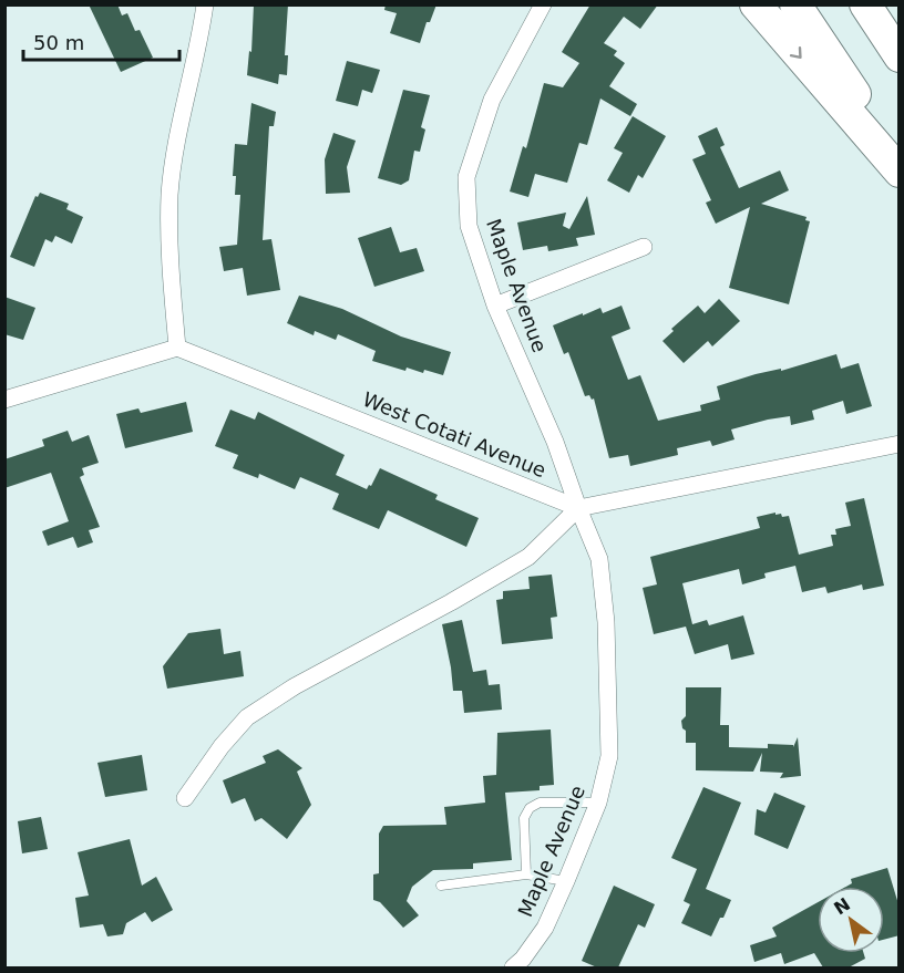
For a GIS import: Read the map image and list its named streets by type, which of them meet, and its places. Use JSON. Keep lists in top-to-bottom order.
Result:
{
  "streets": {
    "street": ["Maple Avenue", "West Cotati Avenue"]
  },
  "crossings": [
    ["Maple Avenue", "West Cotati Avenue"]
  ],
  "scale_bar": "50 m",
  "north": "top left"
}
